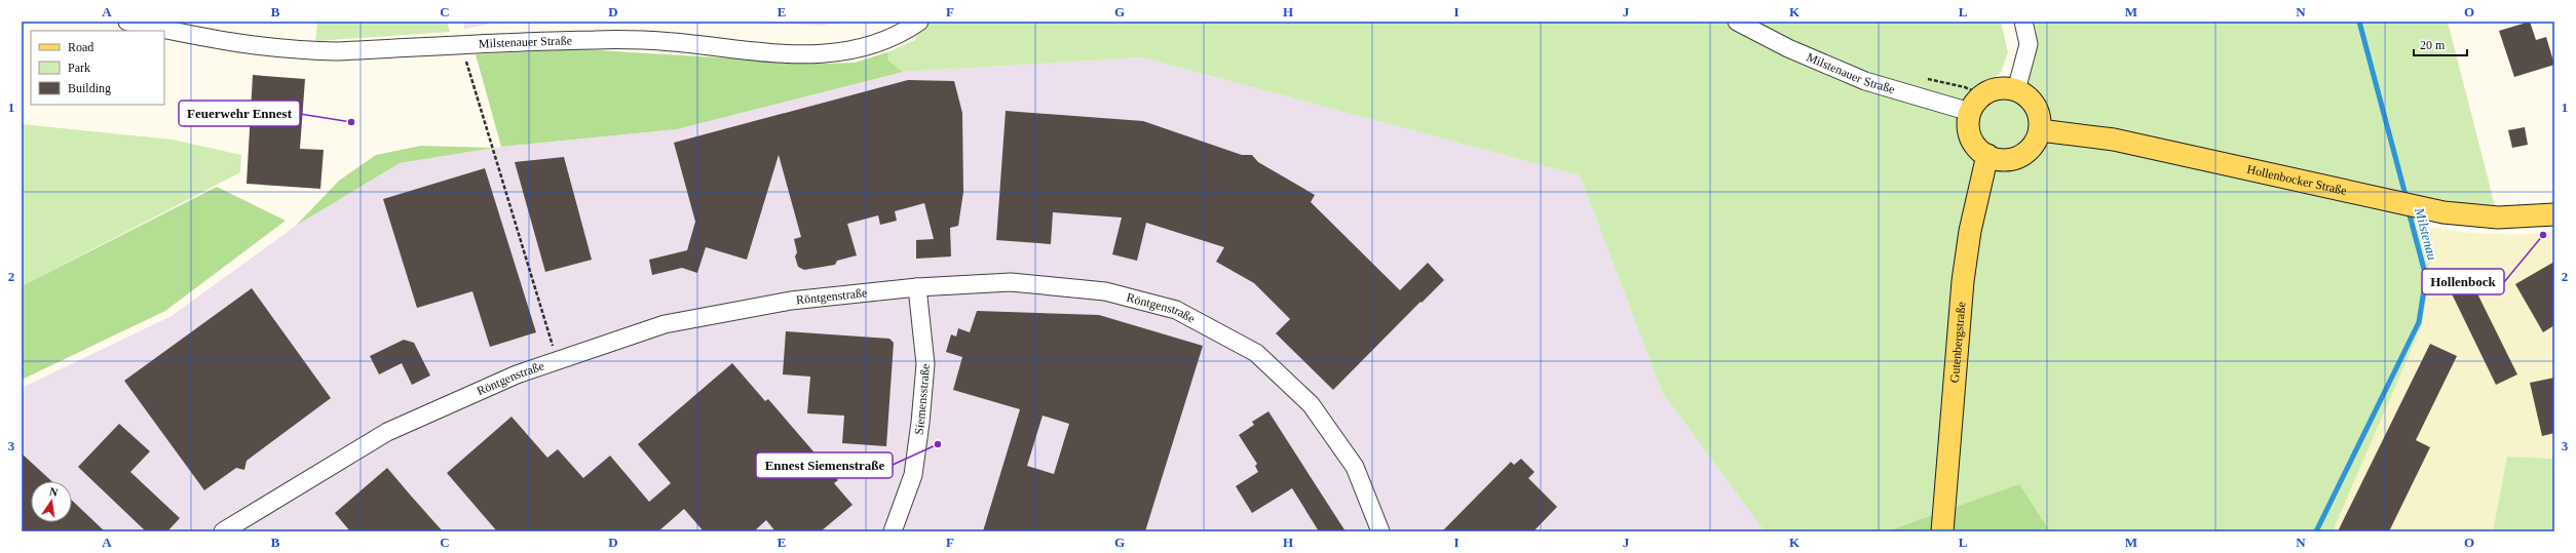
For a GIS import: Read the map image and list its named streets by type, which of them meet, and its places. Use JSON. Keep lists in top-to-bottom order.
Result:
{
  "streets": {
    "main road": ["Hollenbocker Straße", "Gutenbergstraße"],
    "street": ["Milstenauer Straße", "Röntgenstraße", "Siemensstraße"]
  },
  "crossings": [
    ["Milstenauer Straße", "Hollenbocker Straße"],
    ["Milstenauer Straße", "Gutenbergstraße"],
    ["Hollenbocker Straße", "Gutenbergstraße"],
    ["Röntgenstraße", "Siemensstraße"]
  ],
  "water": ["Milstenau"],
  "places": ["Feuerwehr Ennest", "Hollenbock", "Ennest Siemenstraße"],
  "legend": ["Road", "Park", "Building"],
  "scale_bar": "20 m",
  "north": "top",
  "grid": {
    "columns": [
      "A",
      "B",
      "C",
      "D",
      "E",
      "F",
      "G",
      "H",
      "I",
      "J",
      "K",
      "L",
      "M",
      "N",
      "O"
    ],
    "rows": ["1", "2", "3"]
  }
}
